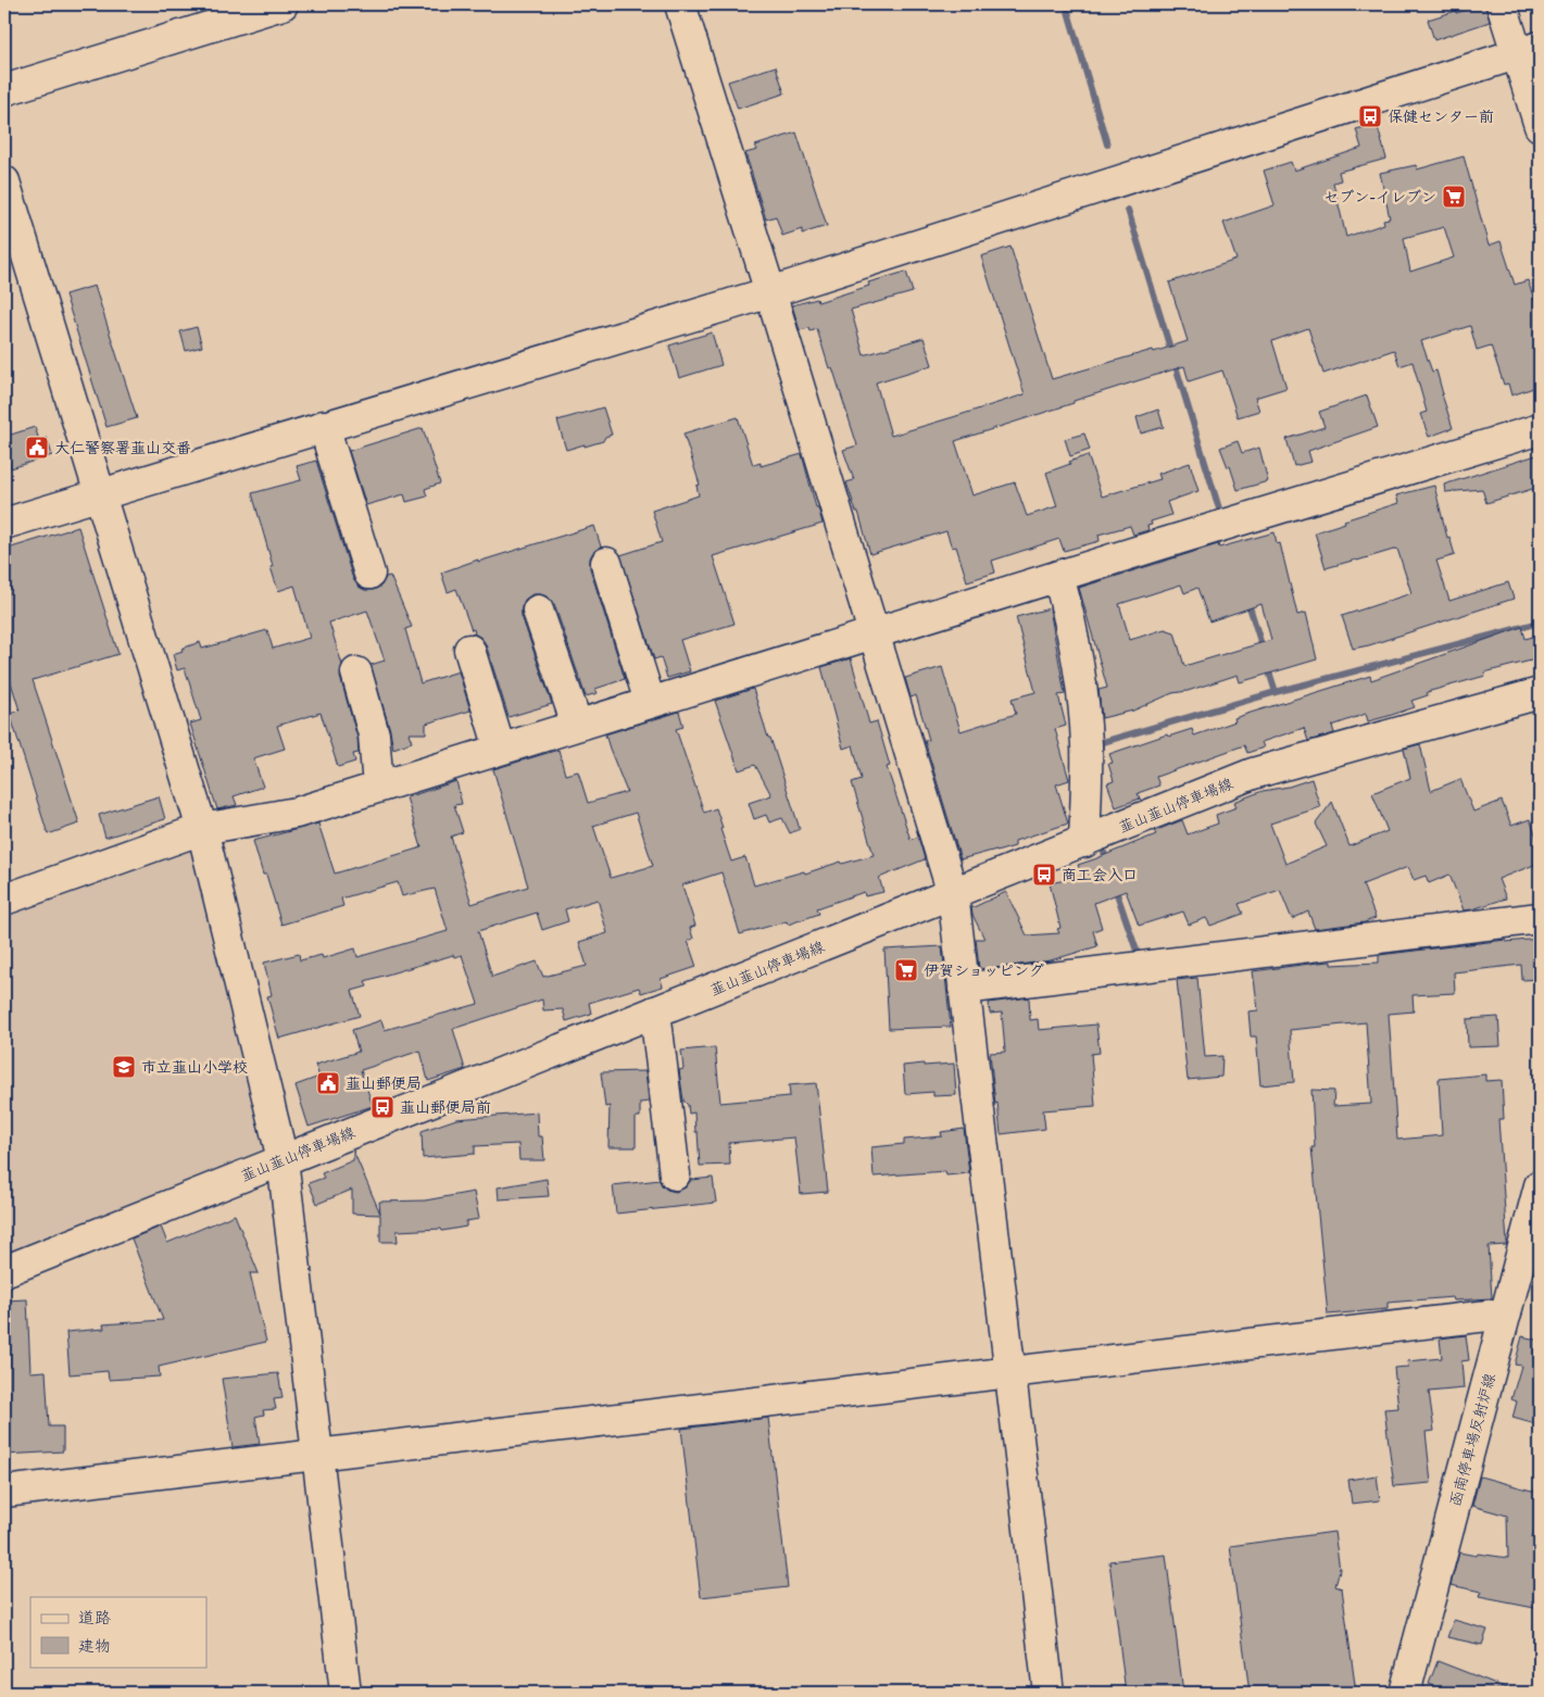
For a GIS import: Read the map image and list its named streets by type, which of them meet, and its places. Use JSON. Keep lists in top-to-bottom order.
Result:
{
  "streets": {
    "street": ["韮山韮山停車場線", "函南停車場反射炉線"]
  },
  "places": {
    "bus stop": ["保健センター前", "商工会入口", "韮山郵便局前"],
    "supermarket": ["セブン-イレブン", "伊賀ショッピング"],
    "public building": ["大仁警察署韮山交番", "韮山郵便局"],
    "school or university": ["市立韮山小学校"]
  },
  "legend": ["道路", "建物"]
}
